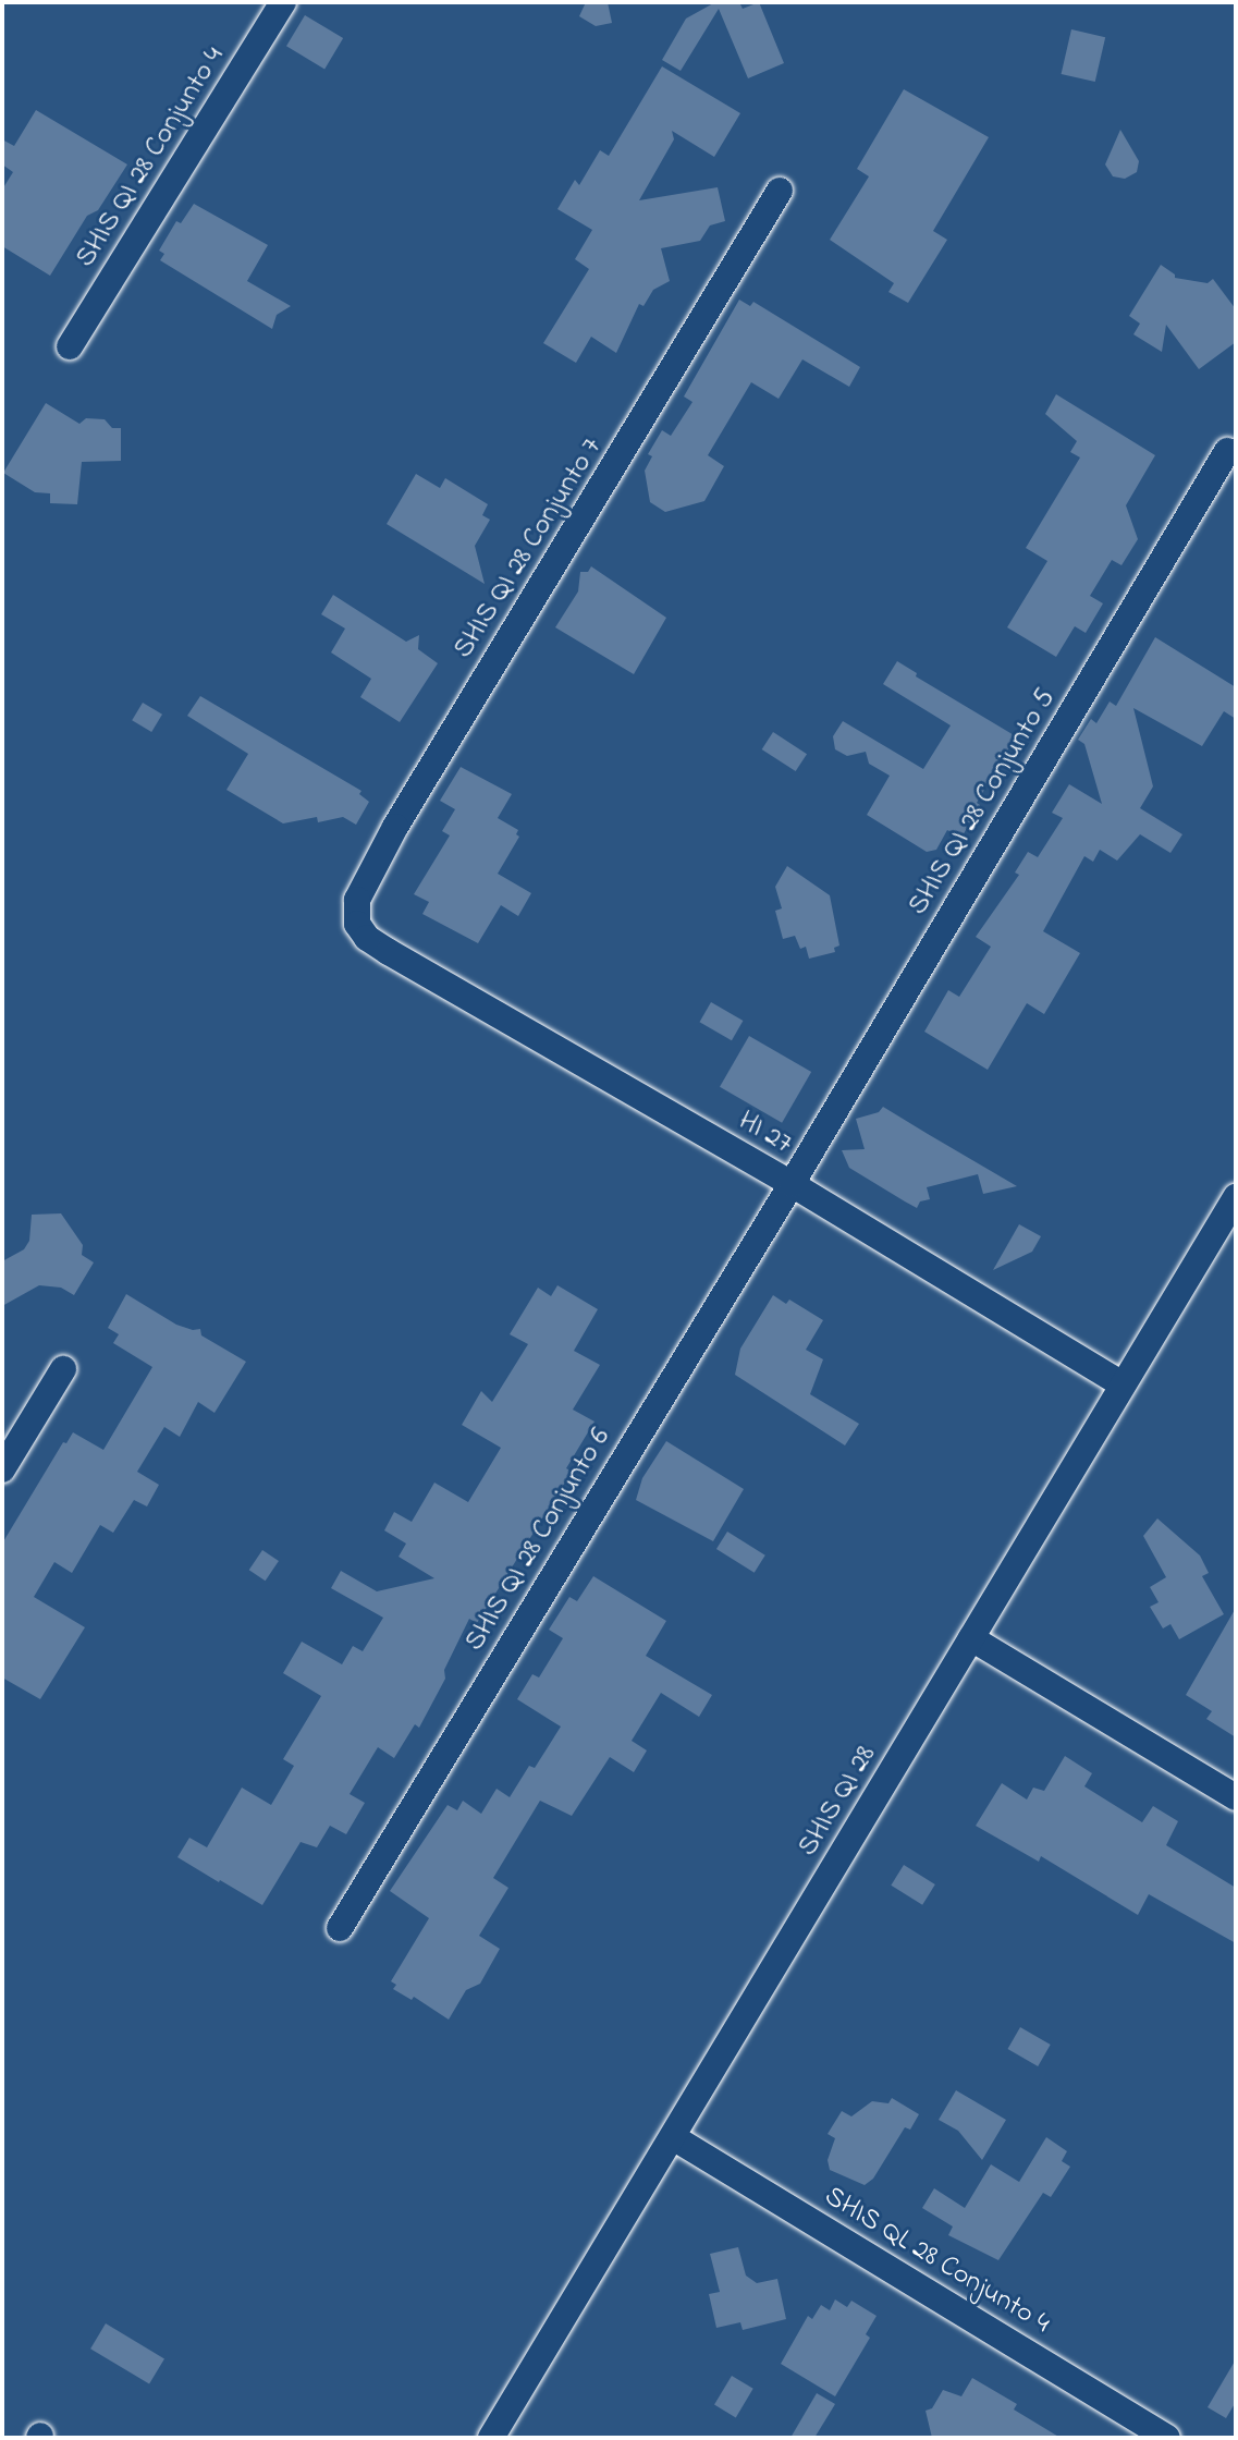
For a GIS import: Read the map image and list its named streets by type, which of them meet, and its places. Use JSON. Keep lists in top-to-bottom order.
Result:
{
  "streets": {
    "street": [
      "SHIS QI 28 Conjunto 4",
      "SHIS QI 28 Conjunto 7",
      "SHIS QI 28 Conjunto 5",
      "HI 27",
      "SHIS QI 28 Conjunto 6",
      "SHIS QI 28",
      "SHIS QL 28 Conjunto 4"
    ]
  },
  "crossings": [
    ["SHIS QI 28 Conjunto 7", "HI 27"],
    ["SHIS QI 28 Conjunto 5", "HI 27"],
    ["SHIS QI 28 Conjunto 5", "SHIS QI 28 Conjunto 6"],
    ["HI 27", "SHIS QI 28 Conjunto 6"],
    ["HI 27", "SHIS QI 28"],
    ["SHIS QI 28", "SHIS QL 28 Conjunto 4"]
  ]
}
